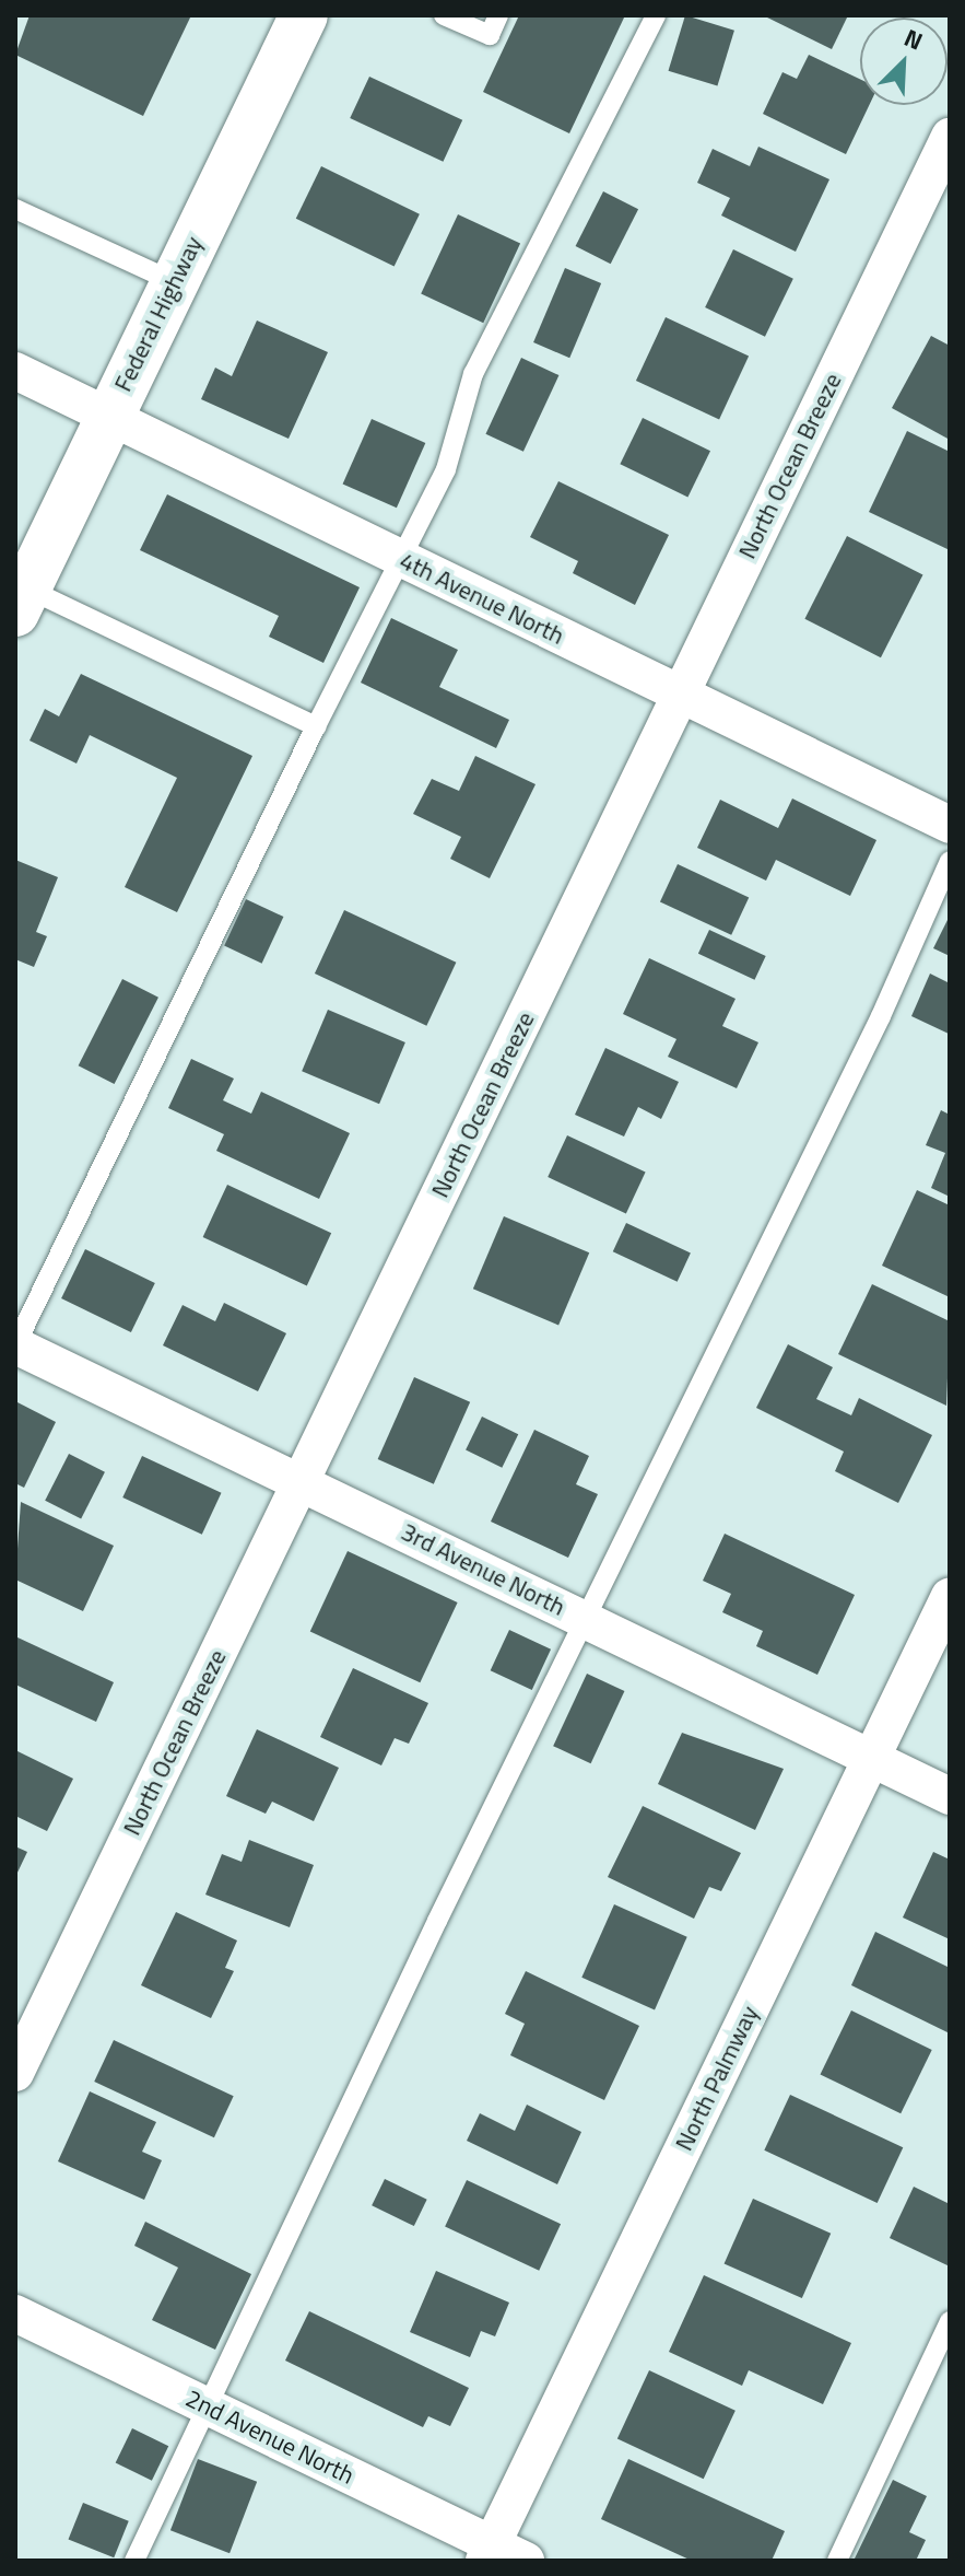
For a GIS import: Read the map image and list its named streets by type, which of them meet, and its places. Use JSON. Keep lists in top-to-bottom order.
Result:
{
  "streets": {
    "main road": ["Federal Highway"],
    "street": [
      "North Ocean Breeze",
      "4th Avenue North",
      "3rd Avenue North",
      "North Palmway",
      "2nd Avenue North"
    ]
  },
  "crossings": [
    ["Federal Highway", "4th Avenue North"],
    ["North Ocean Breeze", "4th Avenue North"],
    ["North Ocean Breeze", "3rd Avenue North"],
    ["3rd Avenue North", "North Palmway"],
    ["North Palmway", "2nd Avenue North"]
  ],
  "north": "top right"
}
